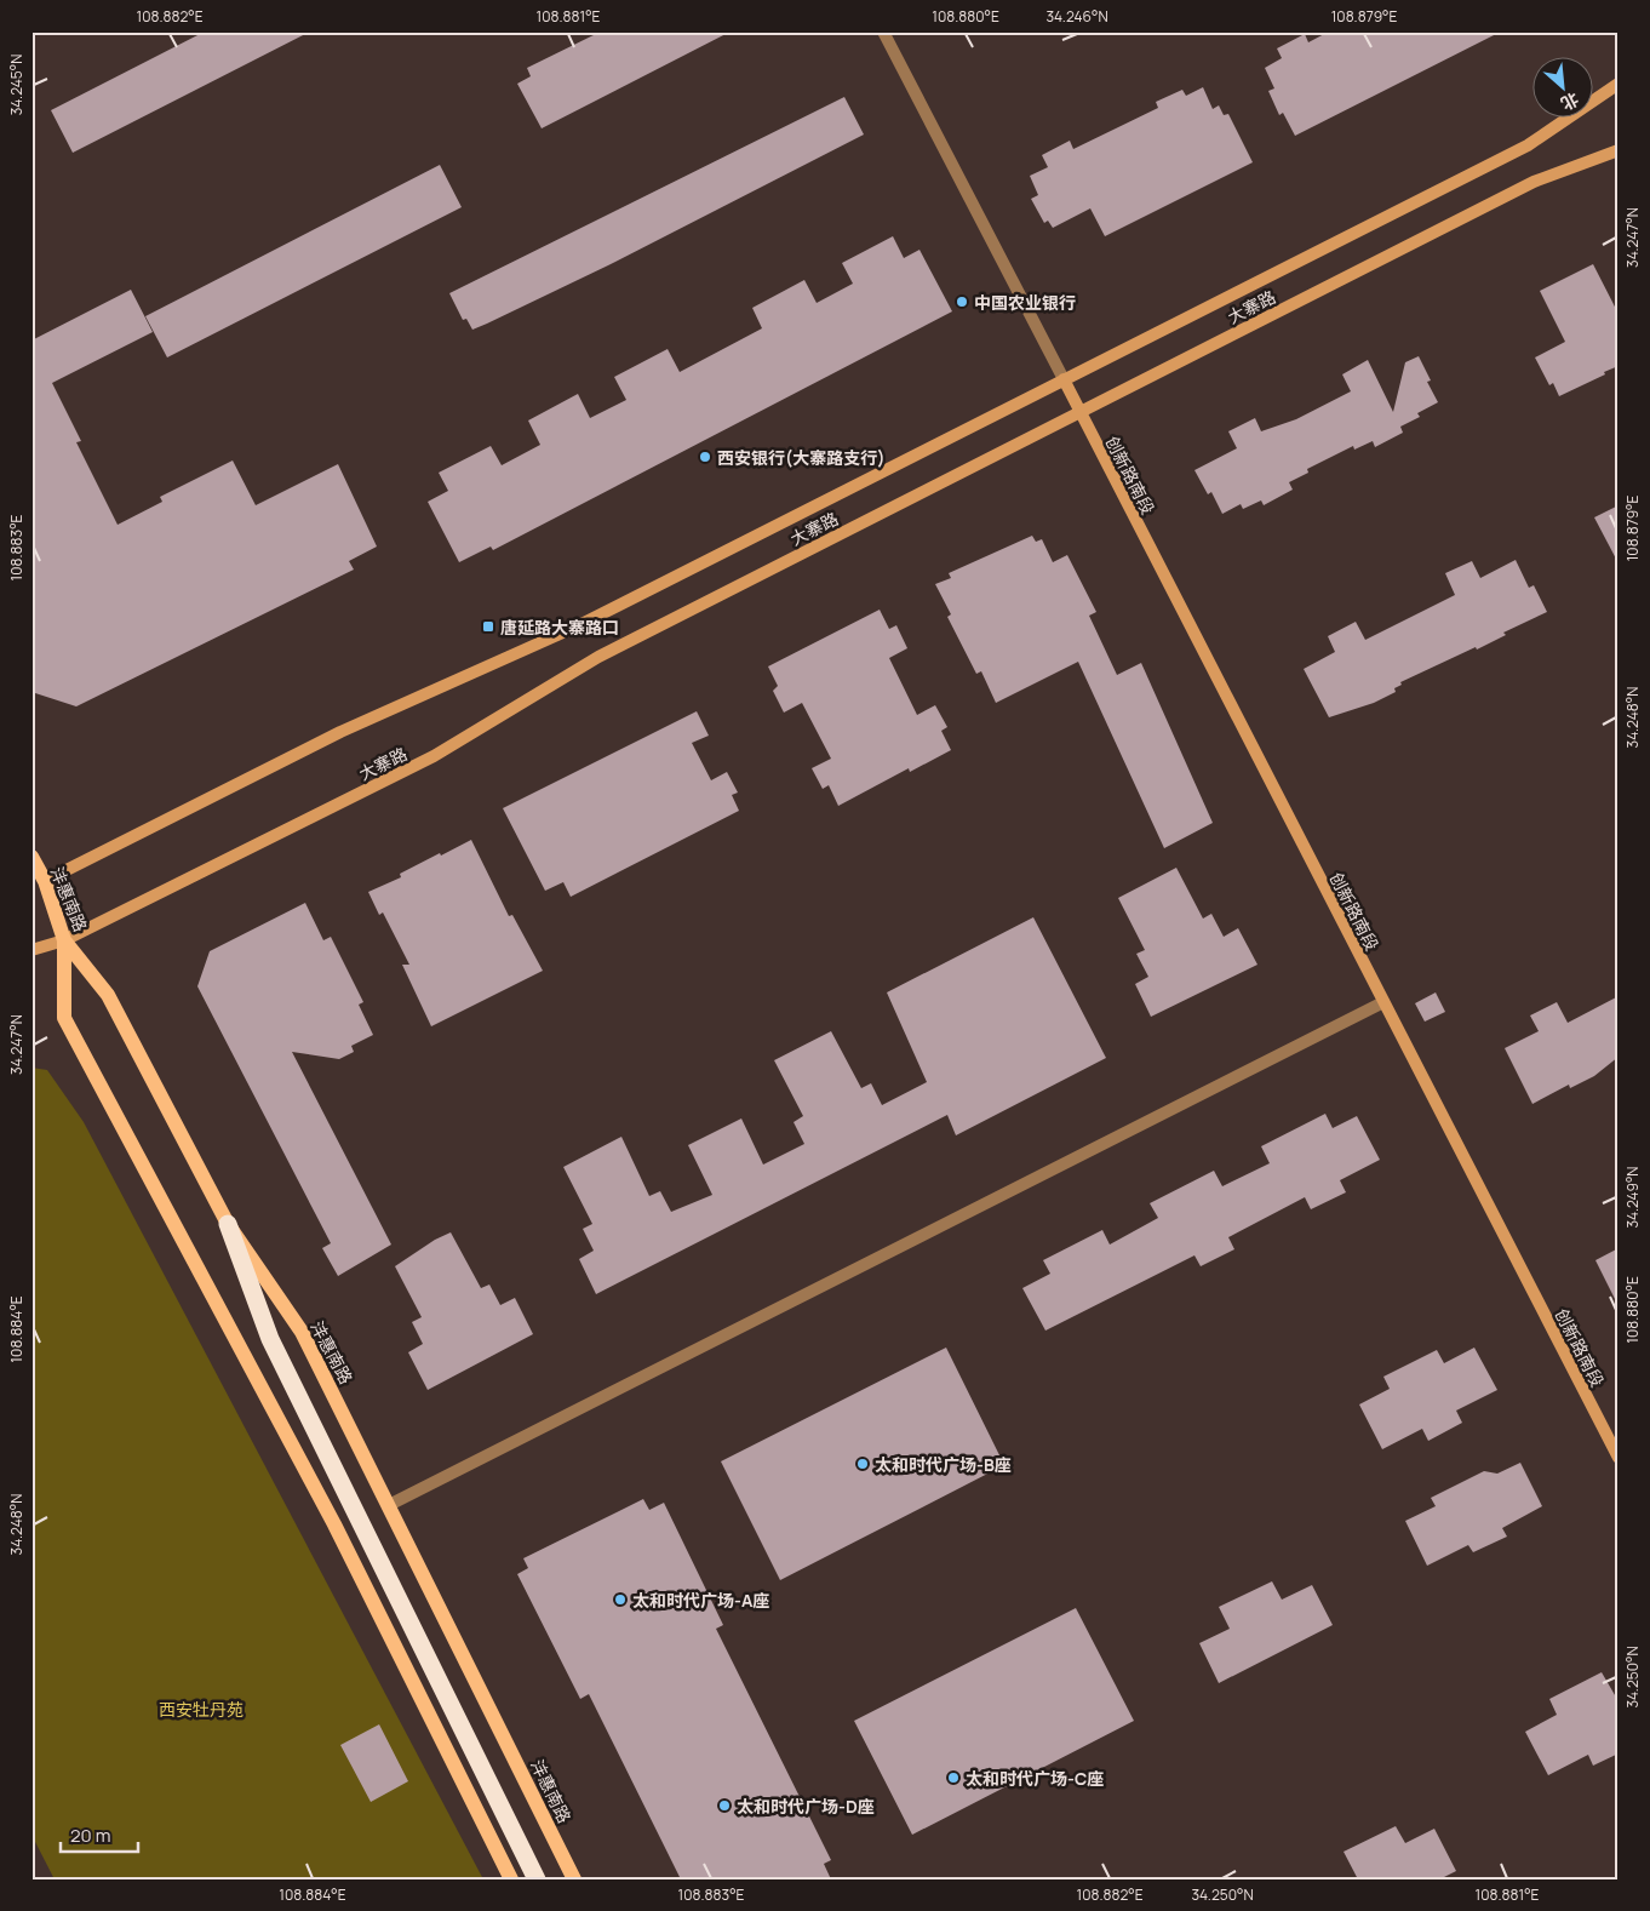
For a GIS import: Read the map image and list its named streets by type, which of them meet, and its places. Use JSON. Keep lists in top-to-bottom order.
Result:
{
  "streets": {
    "main road": ["大寨路", "创新路南段", "沣惠南路"]
  },
  "crossings": [
    ["大寨路", "创新路南段"],
    ["大寨路", "沣惠南路"]
  ],
  "parks": ["西安牡丹苑"],
  "places": {
    "other": [
      "中国农业银行",
      "西安银行(大寨路支行)",
      "太和时代广场-B座",
      "太和时代广场-A座",
      "太和时代广场-C座",
      "太和时代广场-D座"
    ],
    "transit": ["唐延路大寨路口"]
  },
  "scale_bar": "20 m",
  "north": "bottom right",
  "coordinates": [
    "108.882°E",
    "108.881°E",
    "108.880°E",
    "34.246°N",
    "108.879°E",
    "34.245°N",
    "34.247°N",
    "108.883°E",
    "34.248°N",
    "34.249°N",
    "108.884°E",
    "34.250°N"
  ]
}
